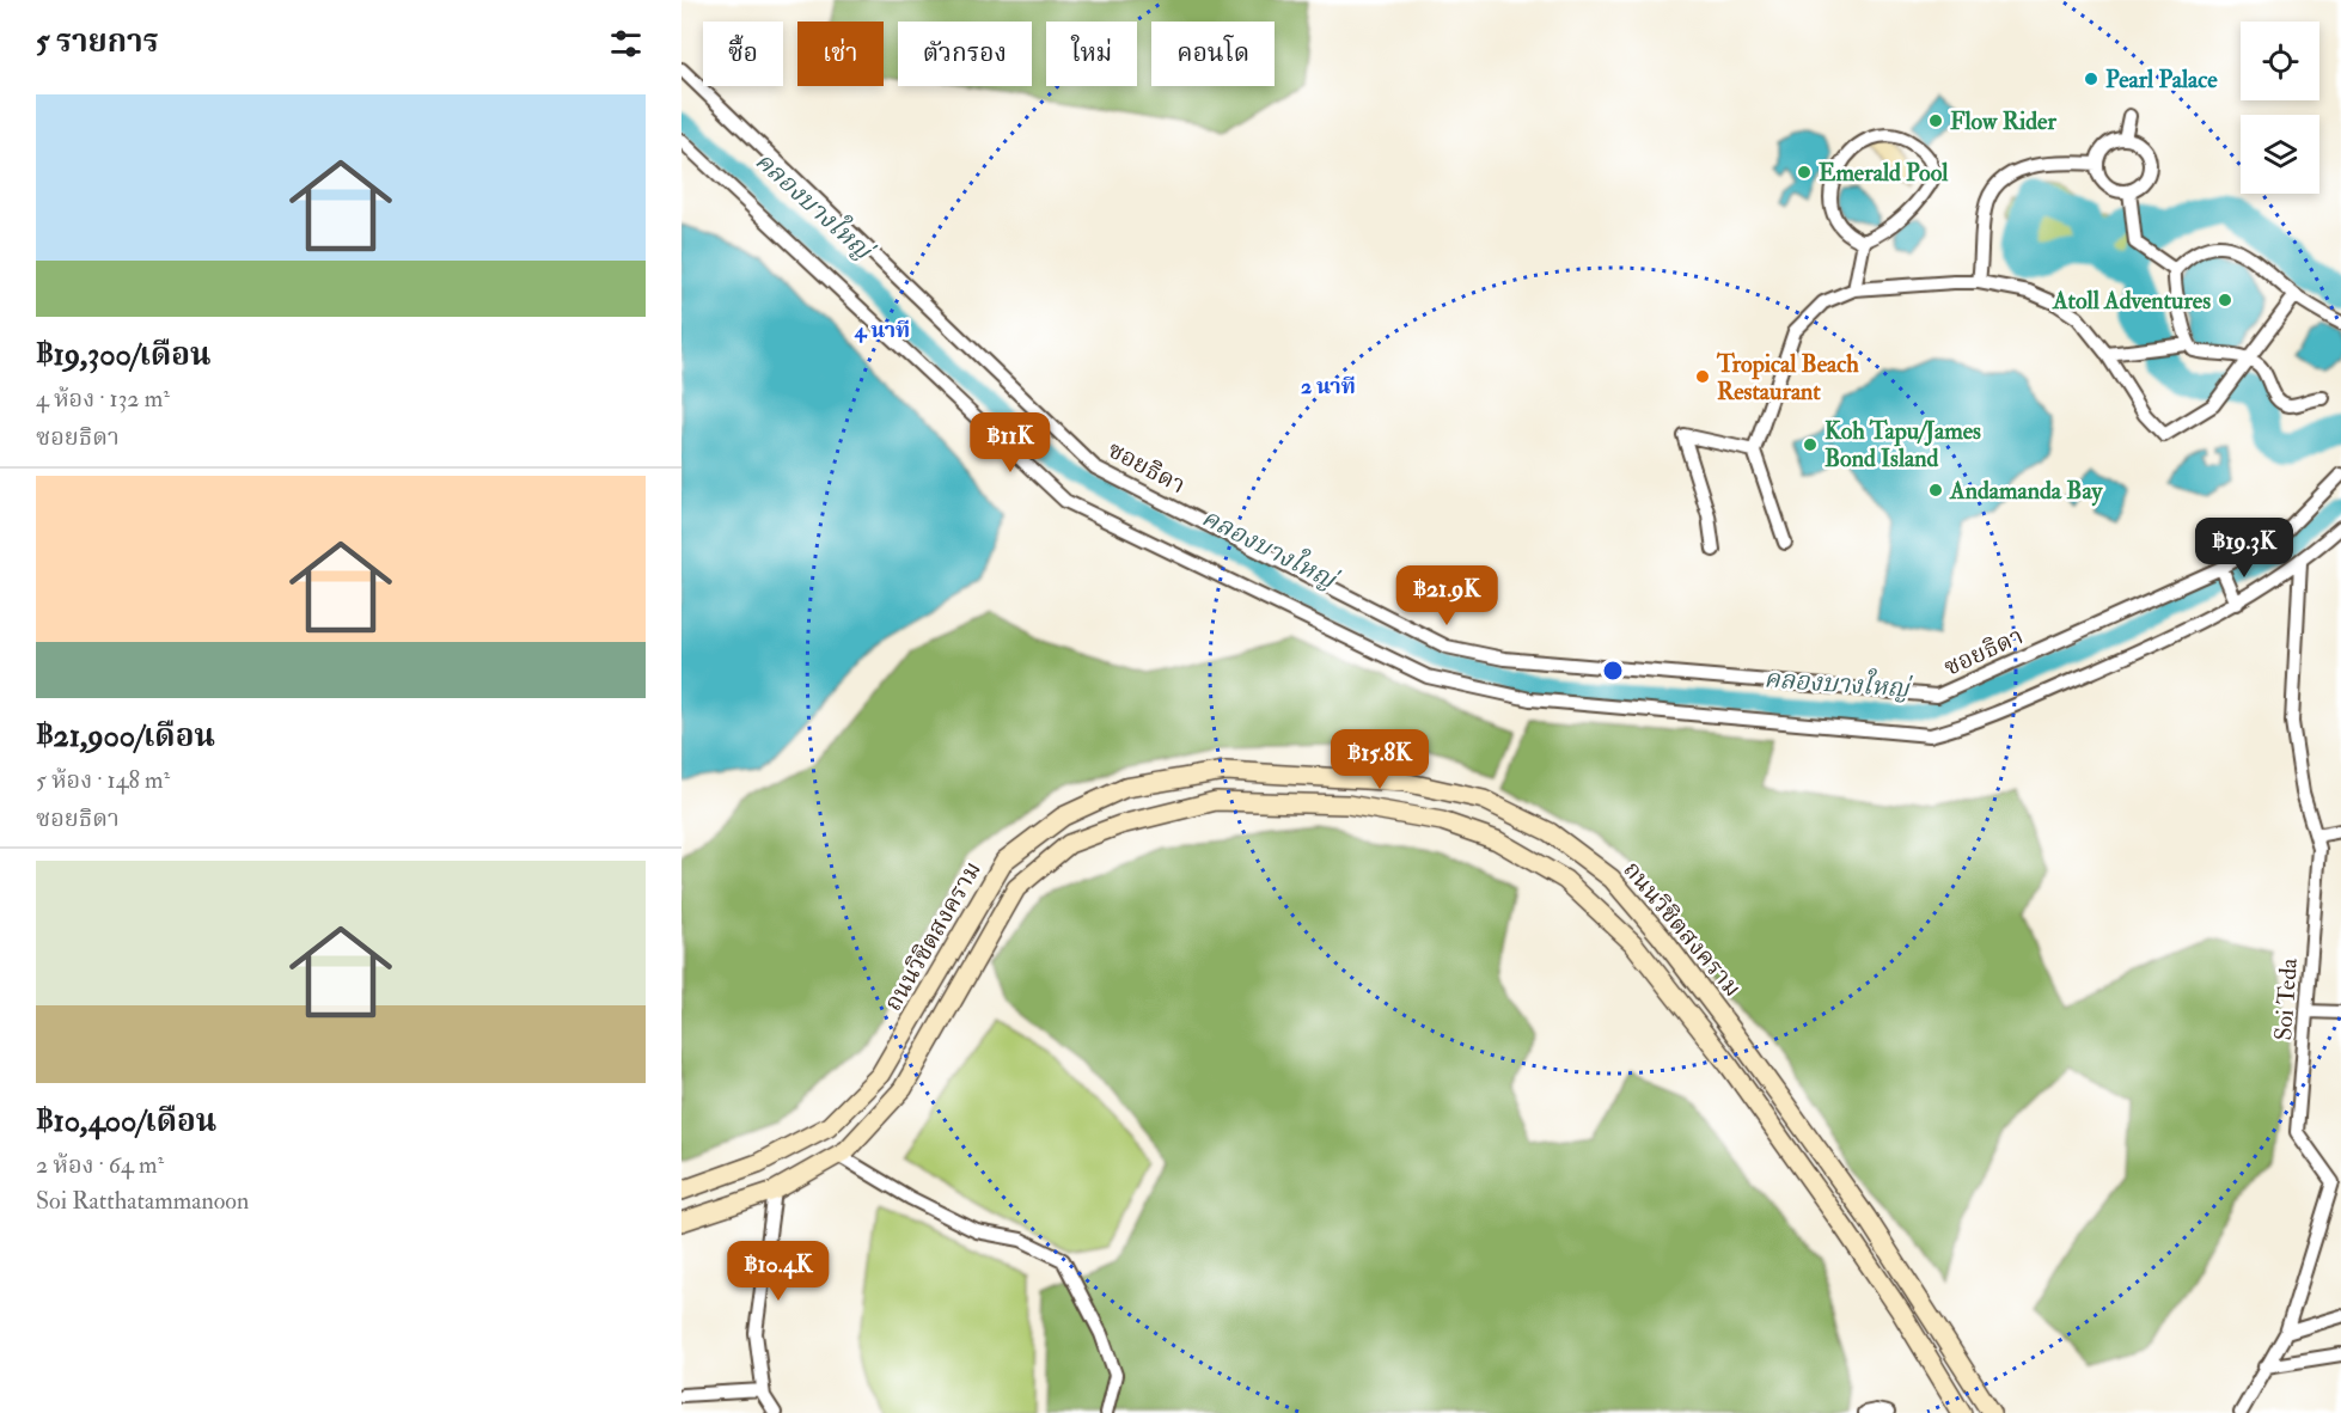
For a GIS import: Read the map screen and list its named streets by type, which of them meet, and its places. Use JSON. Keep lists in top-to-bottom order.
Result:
{
  "streets": {
    "main road": ["ถนนวิชิตสงคราม"],
    "street": ["ซอยธิดา", "Soi Teda"]
  },
  "water": ["คลองบางใหญ่"],
  "places": [
    "Pearl Palace",
    "Flow Rider",
    "Emerald Pool",
    "Atoll Adventures",
    "Tropical Beach Restaurant",
    "Koh Tapu/James Bond Island",
    "Andamanda Bay"
  ],
  "page": {
    "heading": "5 รายการ",
    "chip": [
      "ซื้อ",
      "เช่า",
      "ตัวกรอง",
      "ใหม่",
      "คอนโด"
    ],
    "list": [
      {
        "name": "฿19,300/เดือน",
        "note": "4 ห้อง · 132 m² · ซอยธิดา"
      },
      {
        "name": "฿21,900/เดือน",
        "note": "5 ห้อง · 148 m² · ซอยธิดา"
      },
      {
        "name": "฿10,400/เดือน",
        "note": "2 ห้อง · 64 m² · Soi Ratthatammanoon"
      }
    ],
    "price": [
      "฿11K",
      "฿19.3K",
      "฿21.9K",
      "฿15.8K",
      "฿10.4K"
    ]
  },
  "rings": ["4 นาที", "2 นาที"]
}
